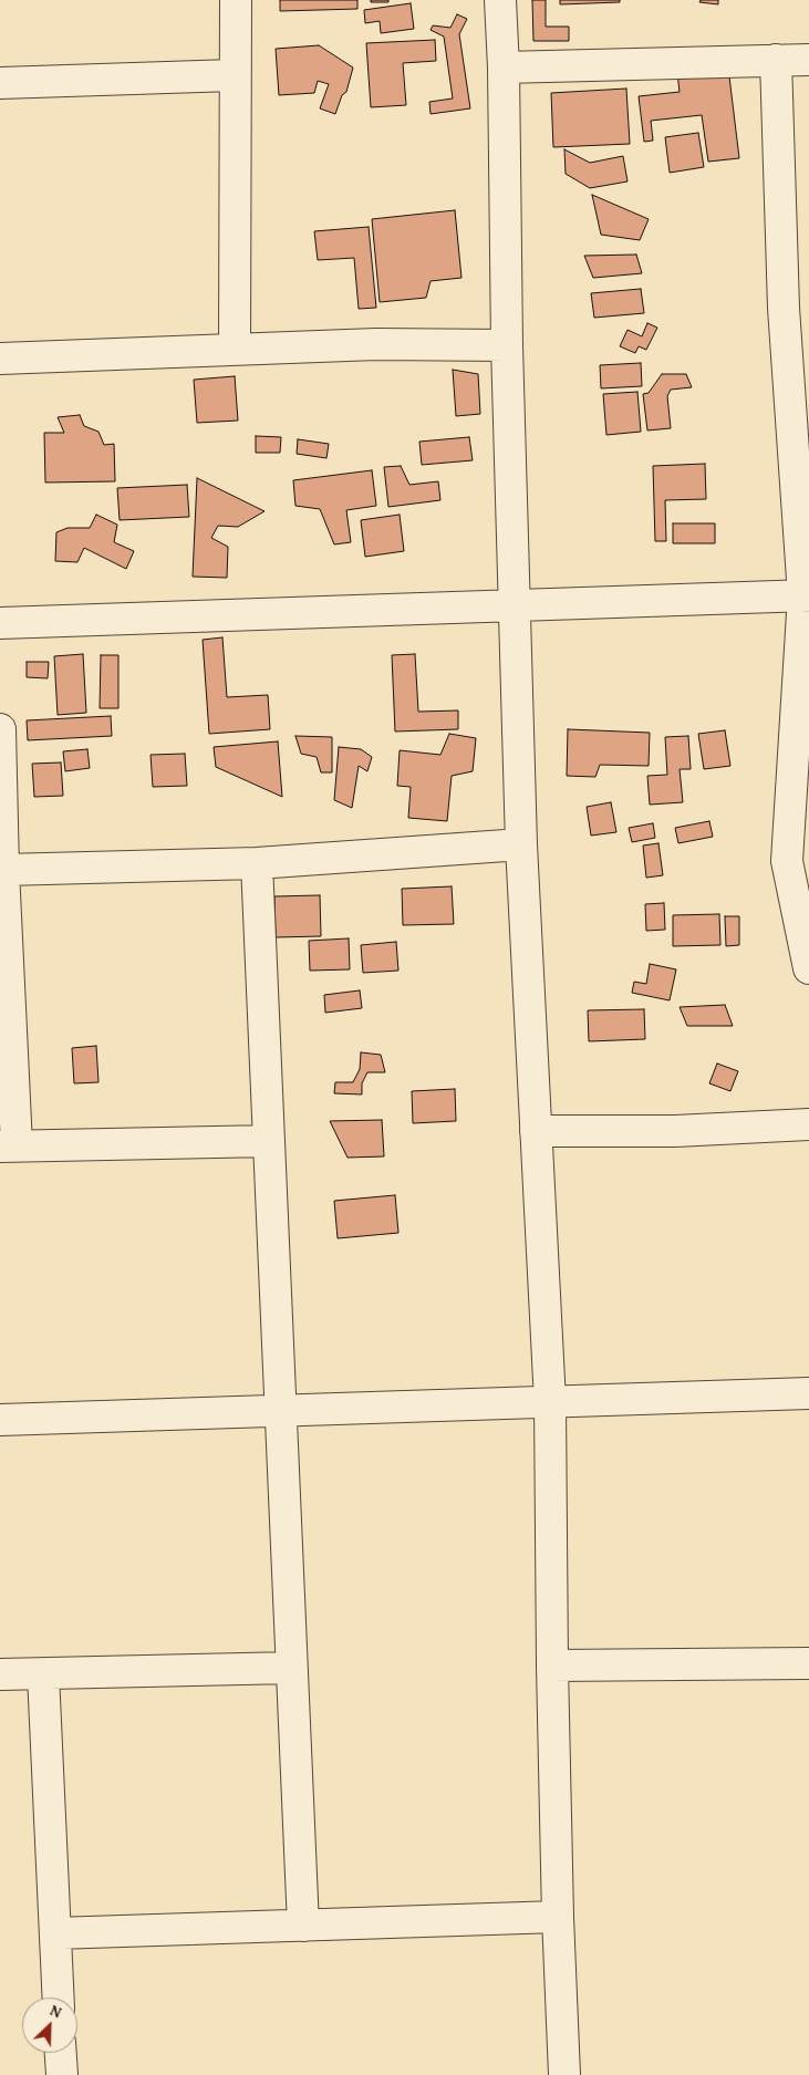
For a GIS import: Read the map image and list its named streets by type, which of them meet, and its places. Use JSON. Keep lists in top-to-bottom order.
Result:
{
  "north": "top right"
}
